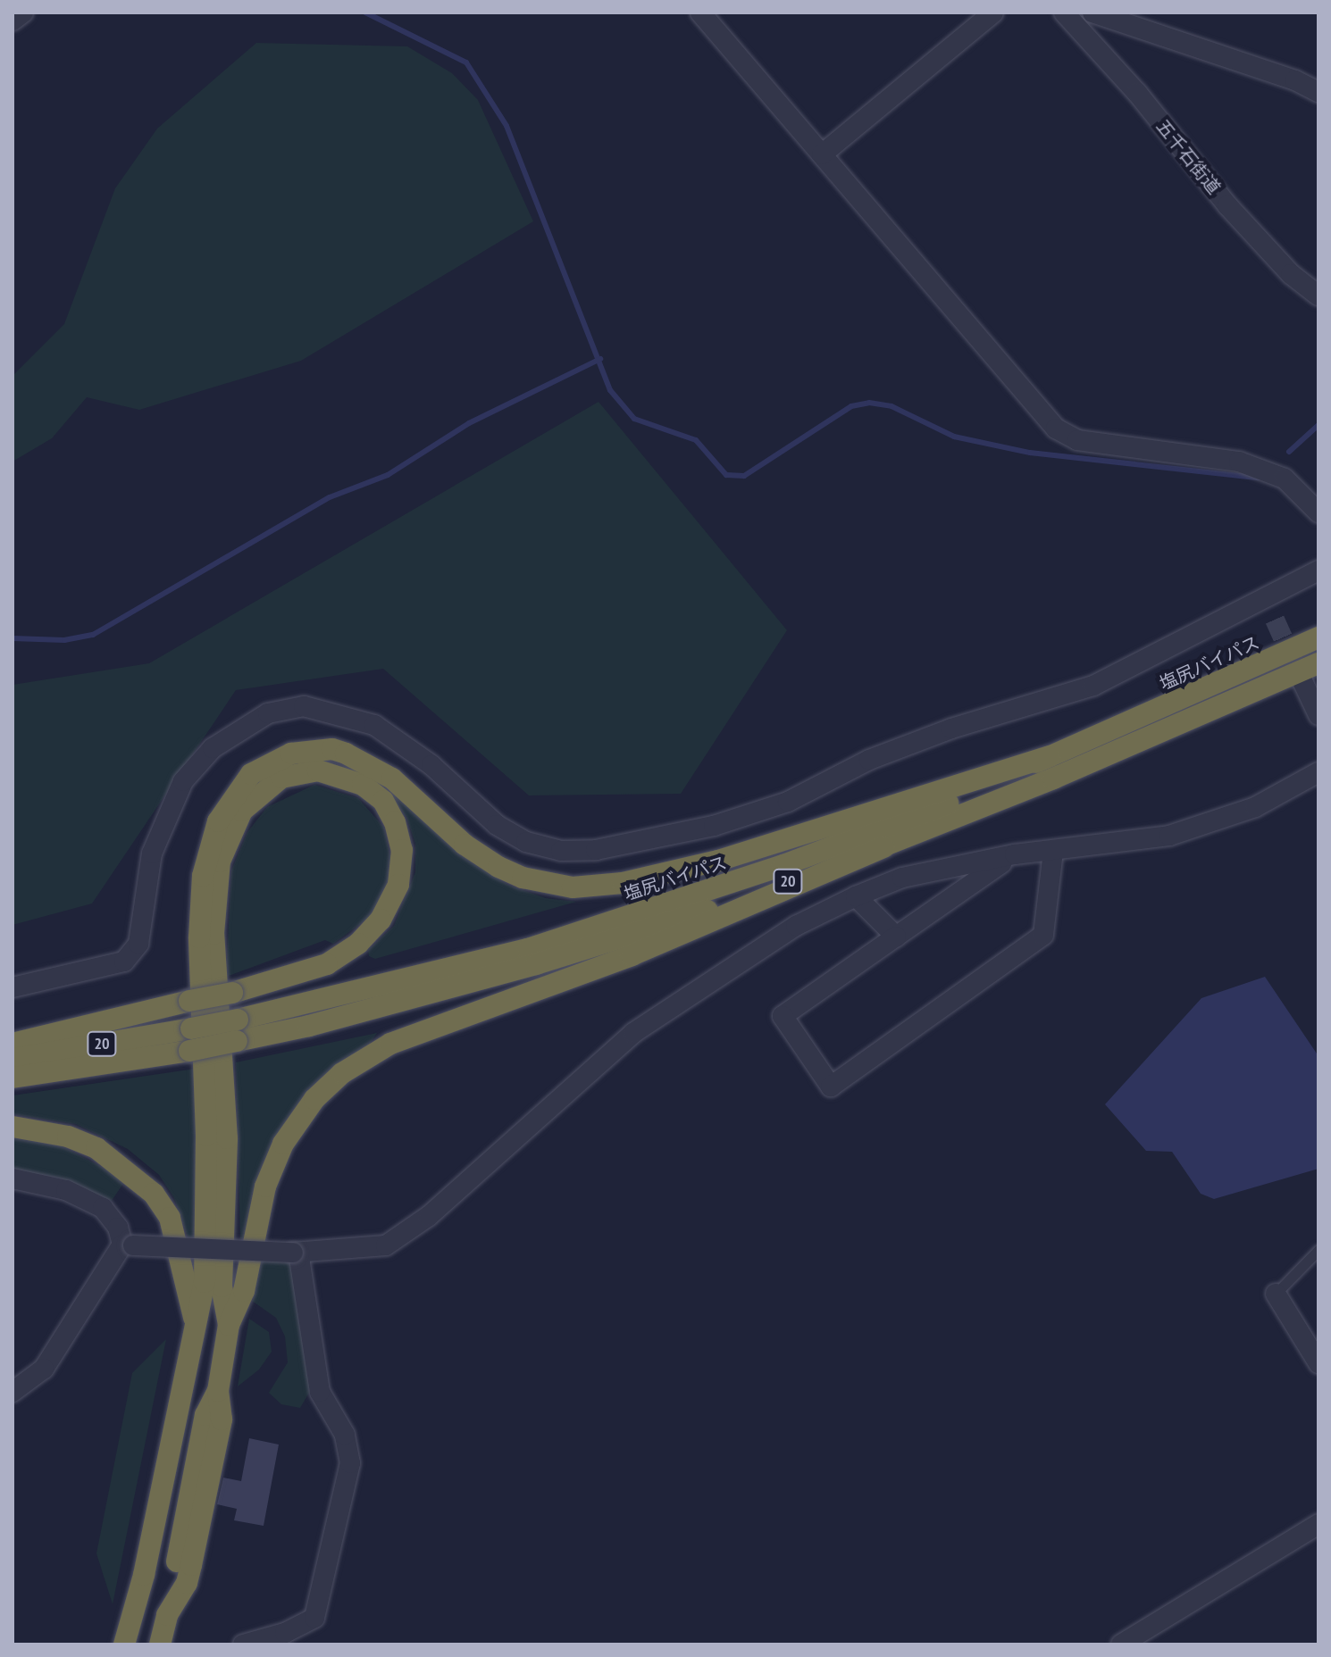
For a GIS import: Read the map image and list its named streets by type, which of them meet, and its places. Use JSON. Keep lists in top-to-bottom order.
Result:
{
  "streets": {
    "highway": ["塩尻バイパス", "20"],
    "street": ["五千石街道"]
  }
}
